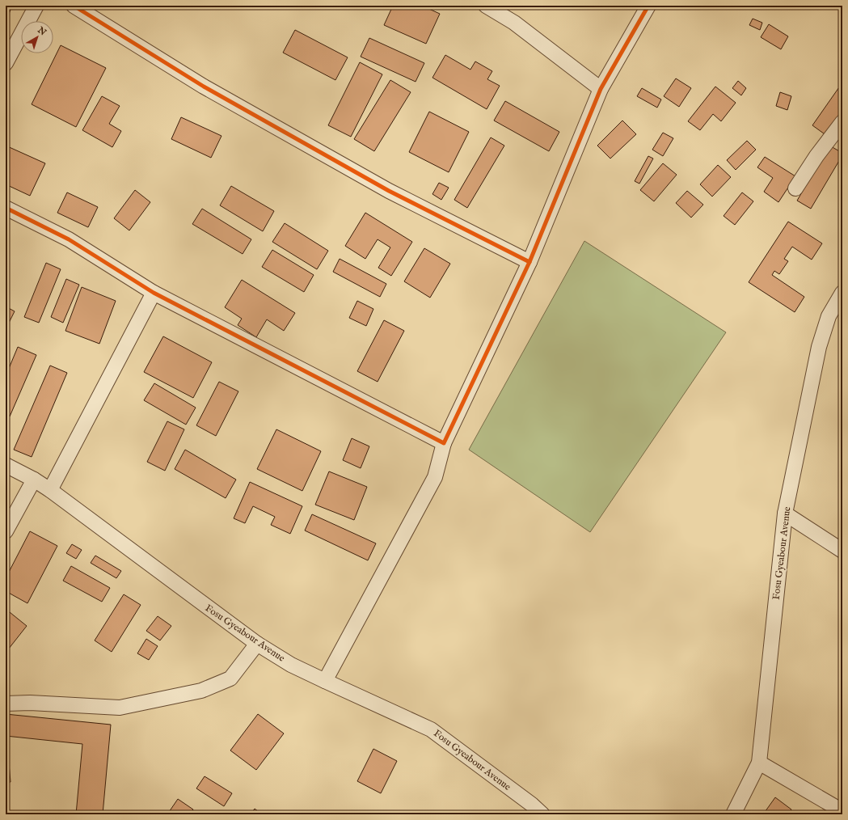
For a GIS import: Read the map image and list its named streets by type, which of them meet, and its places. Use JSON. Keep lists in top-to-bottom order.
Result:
{
  "streets": {
    "street": ["Fosu Gyeabour Avenue"]
  },
  "north": "top right"
}
